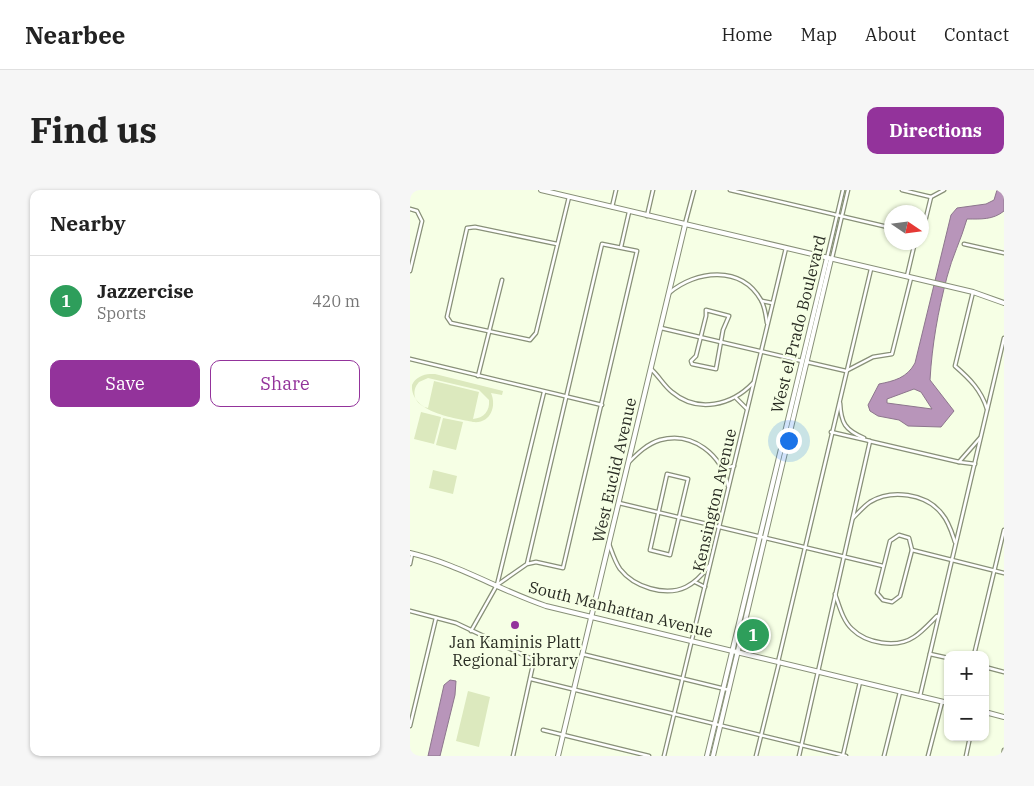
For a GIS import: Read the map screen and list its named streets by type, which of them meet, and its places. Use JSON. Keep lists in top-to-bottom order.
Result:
{
  "streets": {
    "street": [
      "West el Prado Boulevard",
      "West Euclid Avenue",
      "Kensington Avenue",
      "South Manhattan Avenue"
    ]
  },
  "crossings": [
    ["West el Prado Boulevard", "South Manhattan Avenue"],
    ["West Euclid Avenue", "South Manhattan Avenue"],
    ["Kensington Avenue", "South Manhattan Avenue"]
  ],
  "places": ["Jan Kaminis Platt Regional Library"],
  "north": "right",
  "page": {
    "header": "Nearbee",
    "nav": [
      "Home",
      "Map",
      "About",
      "Contact"
    ],
    "title": "Find us",
    "buttons": [
      "Directions",
      ["Save", "Share"]
    ],
    "heading": "Nearby",
    "list": [
      {
        "mark": "1",
        "name": "Jazzercise",
        "note": "Sports",
        "value": "420 m"
      }
    ],
    "pins": "1",
    "map_buttons": ["+", "−"]
  }
}
